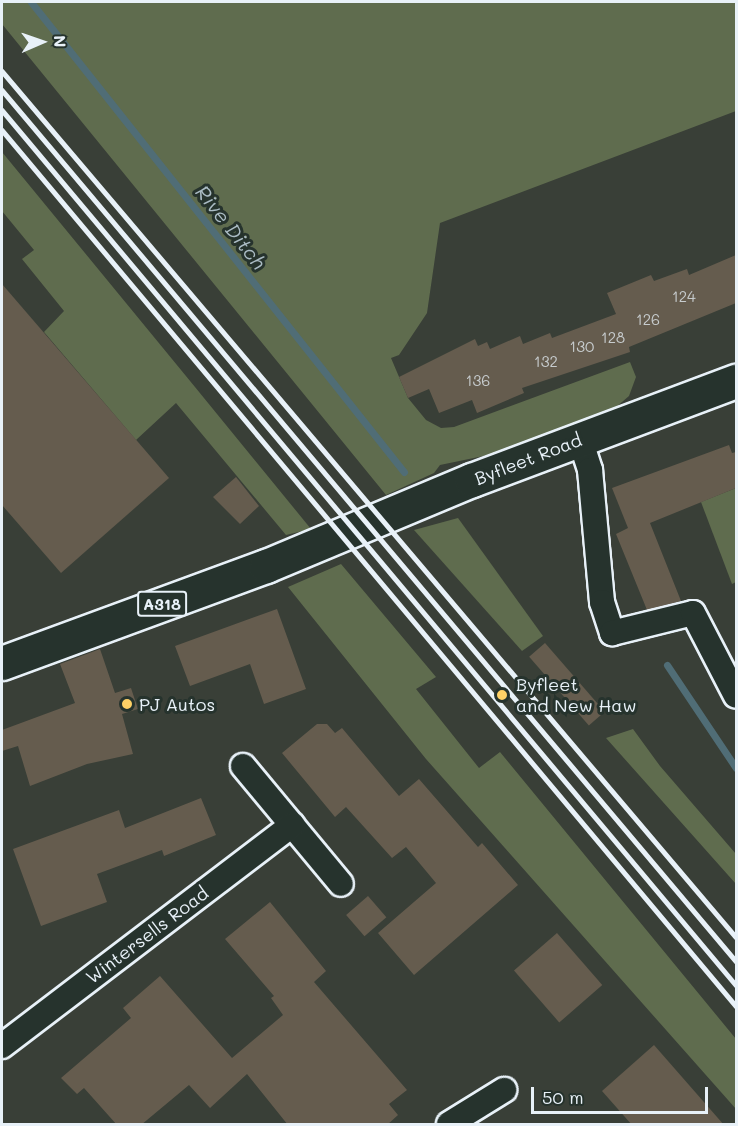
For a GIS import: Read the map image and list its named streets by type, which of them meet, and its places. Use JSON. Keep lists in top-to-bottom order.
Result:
{
  "streets": {
    "main road": ["Byfleet Road", "A318"],
    "street": ["Wintersells Road"]
  },
  "water": ["Rive Ditch"],
  "places": ["Byfleet and New Haw", "PJ Autos"],
  "house_numbers": [
    "124",
    "126",
    "128",
    "130",
    "132",
    "136"
  ],
  "scale_bar": "50 m",
  "north": "right"
}
